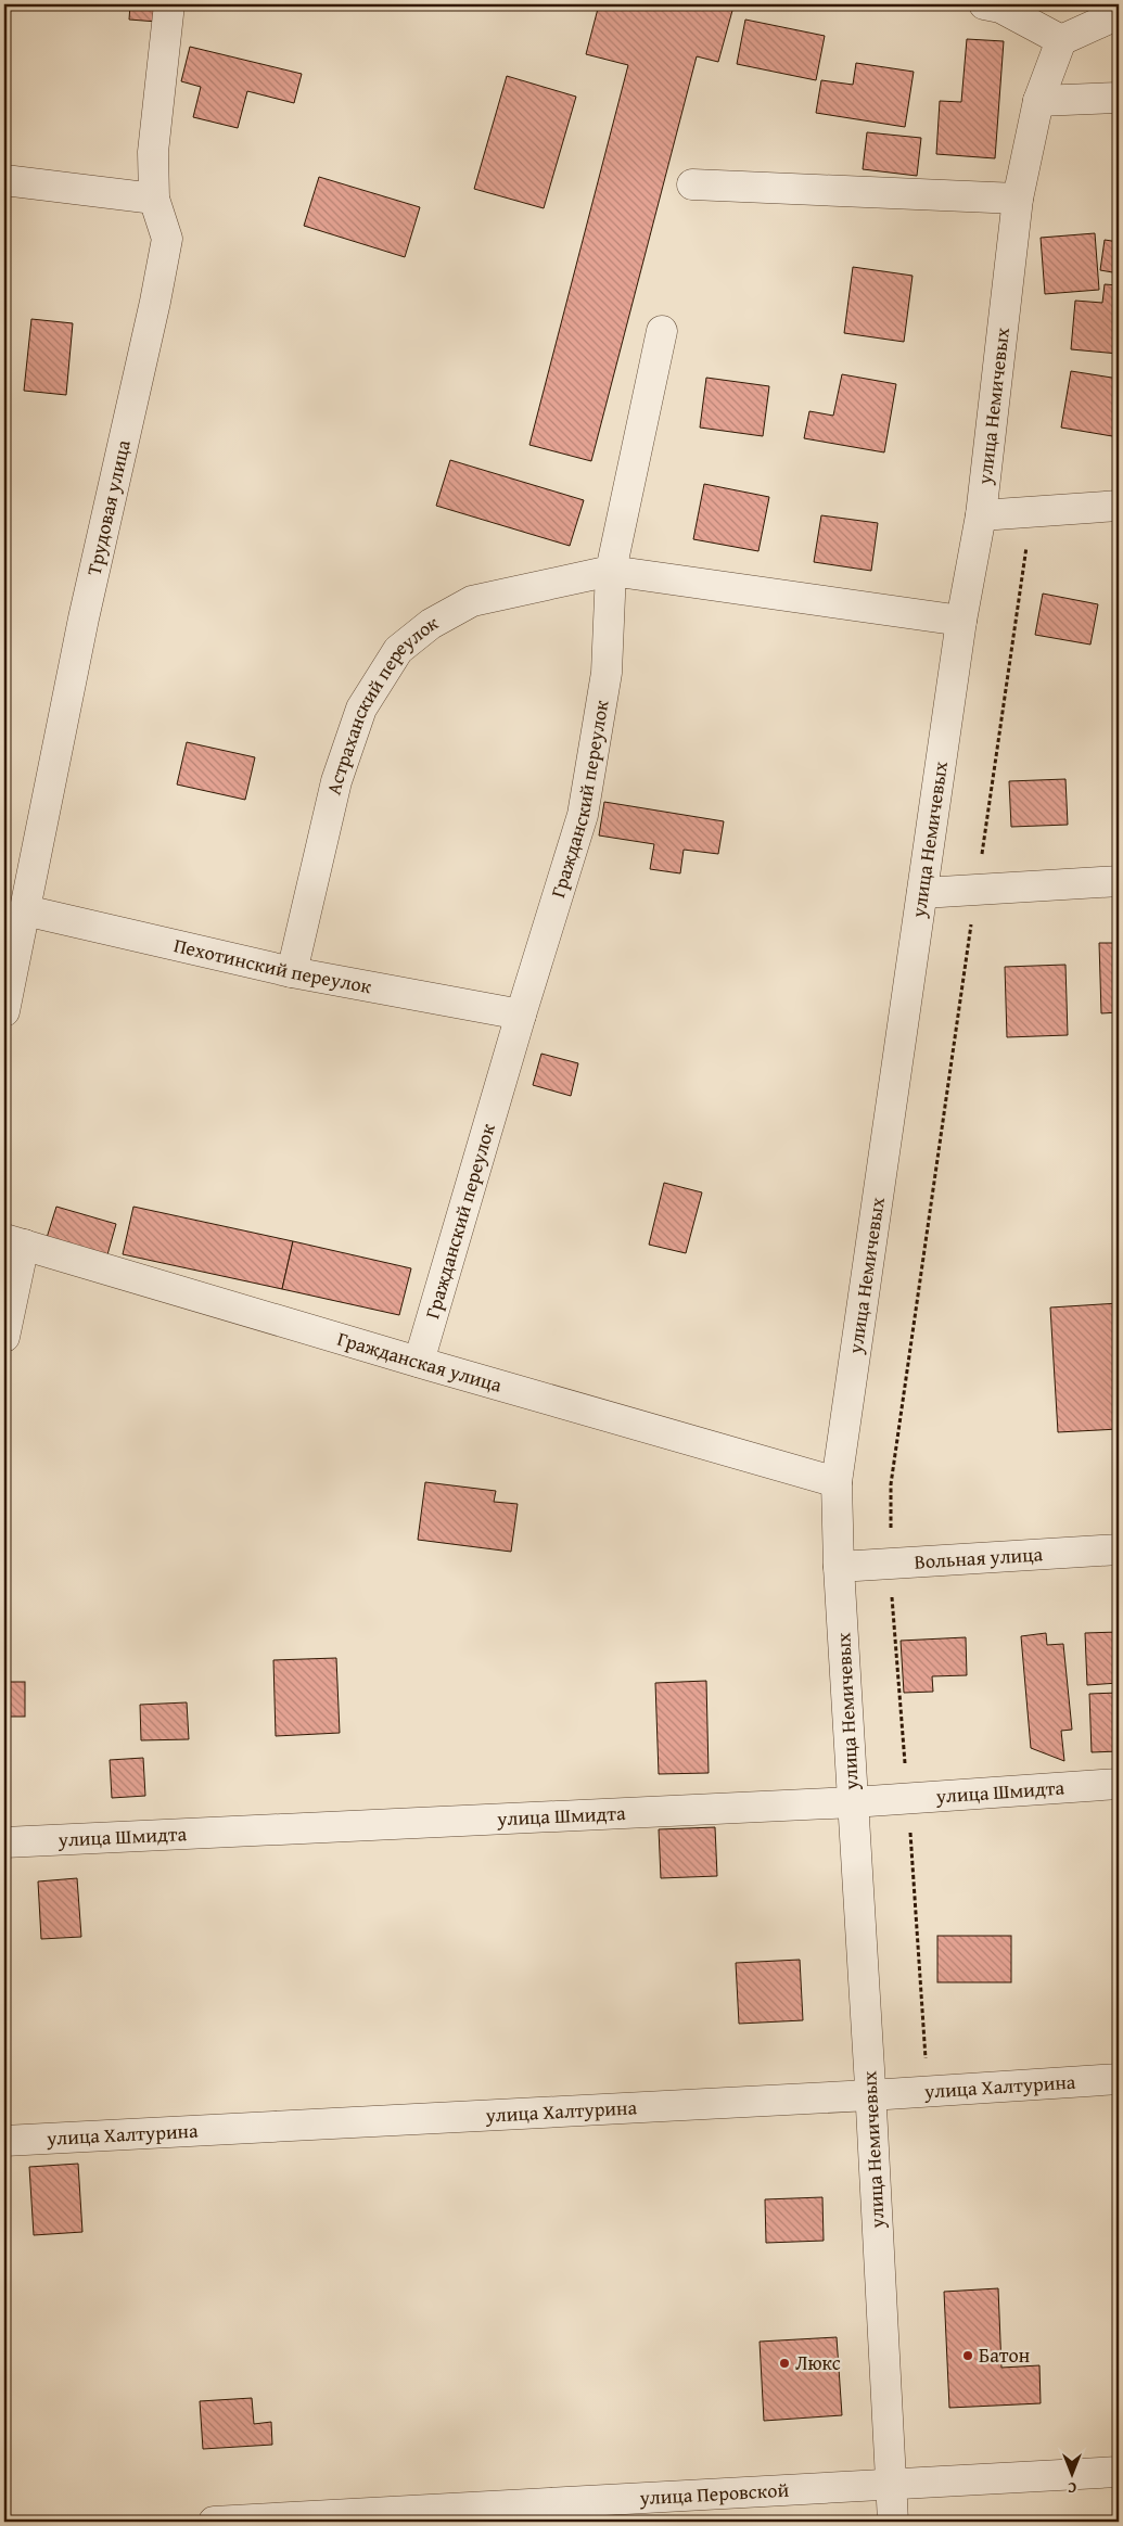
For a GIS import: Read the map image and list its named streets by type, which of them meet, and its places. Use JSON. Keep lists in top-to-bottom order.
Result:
{
  "streets": {
    "street": [
      "улица Немичевых",
      "Трудовая улица",
      "Астраханский переулок",
      "Гражданский переулок",
      "Пехотинский переулок",
      "Гражданская улица",
      "Вольная улица",
      "улица Шмидта",
      "улица Халтурина",
      "улица Перовской"
    ]
  },
  "crossings": [
    ["улица Немичевых", "Гражданская улица"],
    ["улица Немичевых", "Вольная улица"],
    ["улица Немичевых", "улица Шмидта"],
    ["улица Немичевых", "улица Халтурина"],
    ["улица Немичевых", "улица Перовской"],
    ["Трудовая улица", "Пехотинский переулок"],
    ["Астраханский переулок", "Гражданский переулок"],
    ["Астраханский переулок", "Пехотинский переулок"],
    ["Гражданский переулок", "Пехотинский переулок"],
    ["Гражданский переулок", "Гражданская улица"]
  ],
  "places": ["Батон", "Люкс"],
  "north": "bottom"
}
